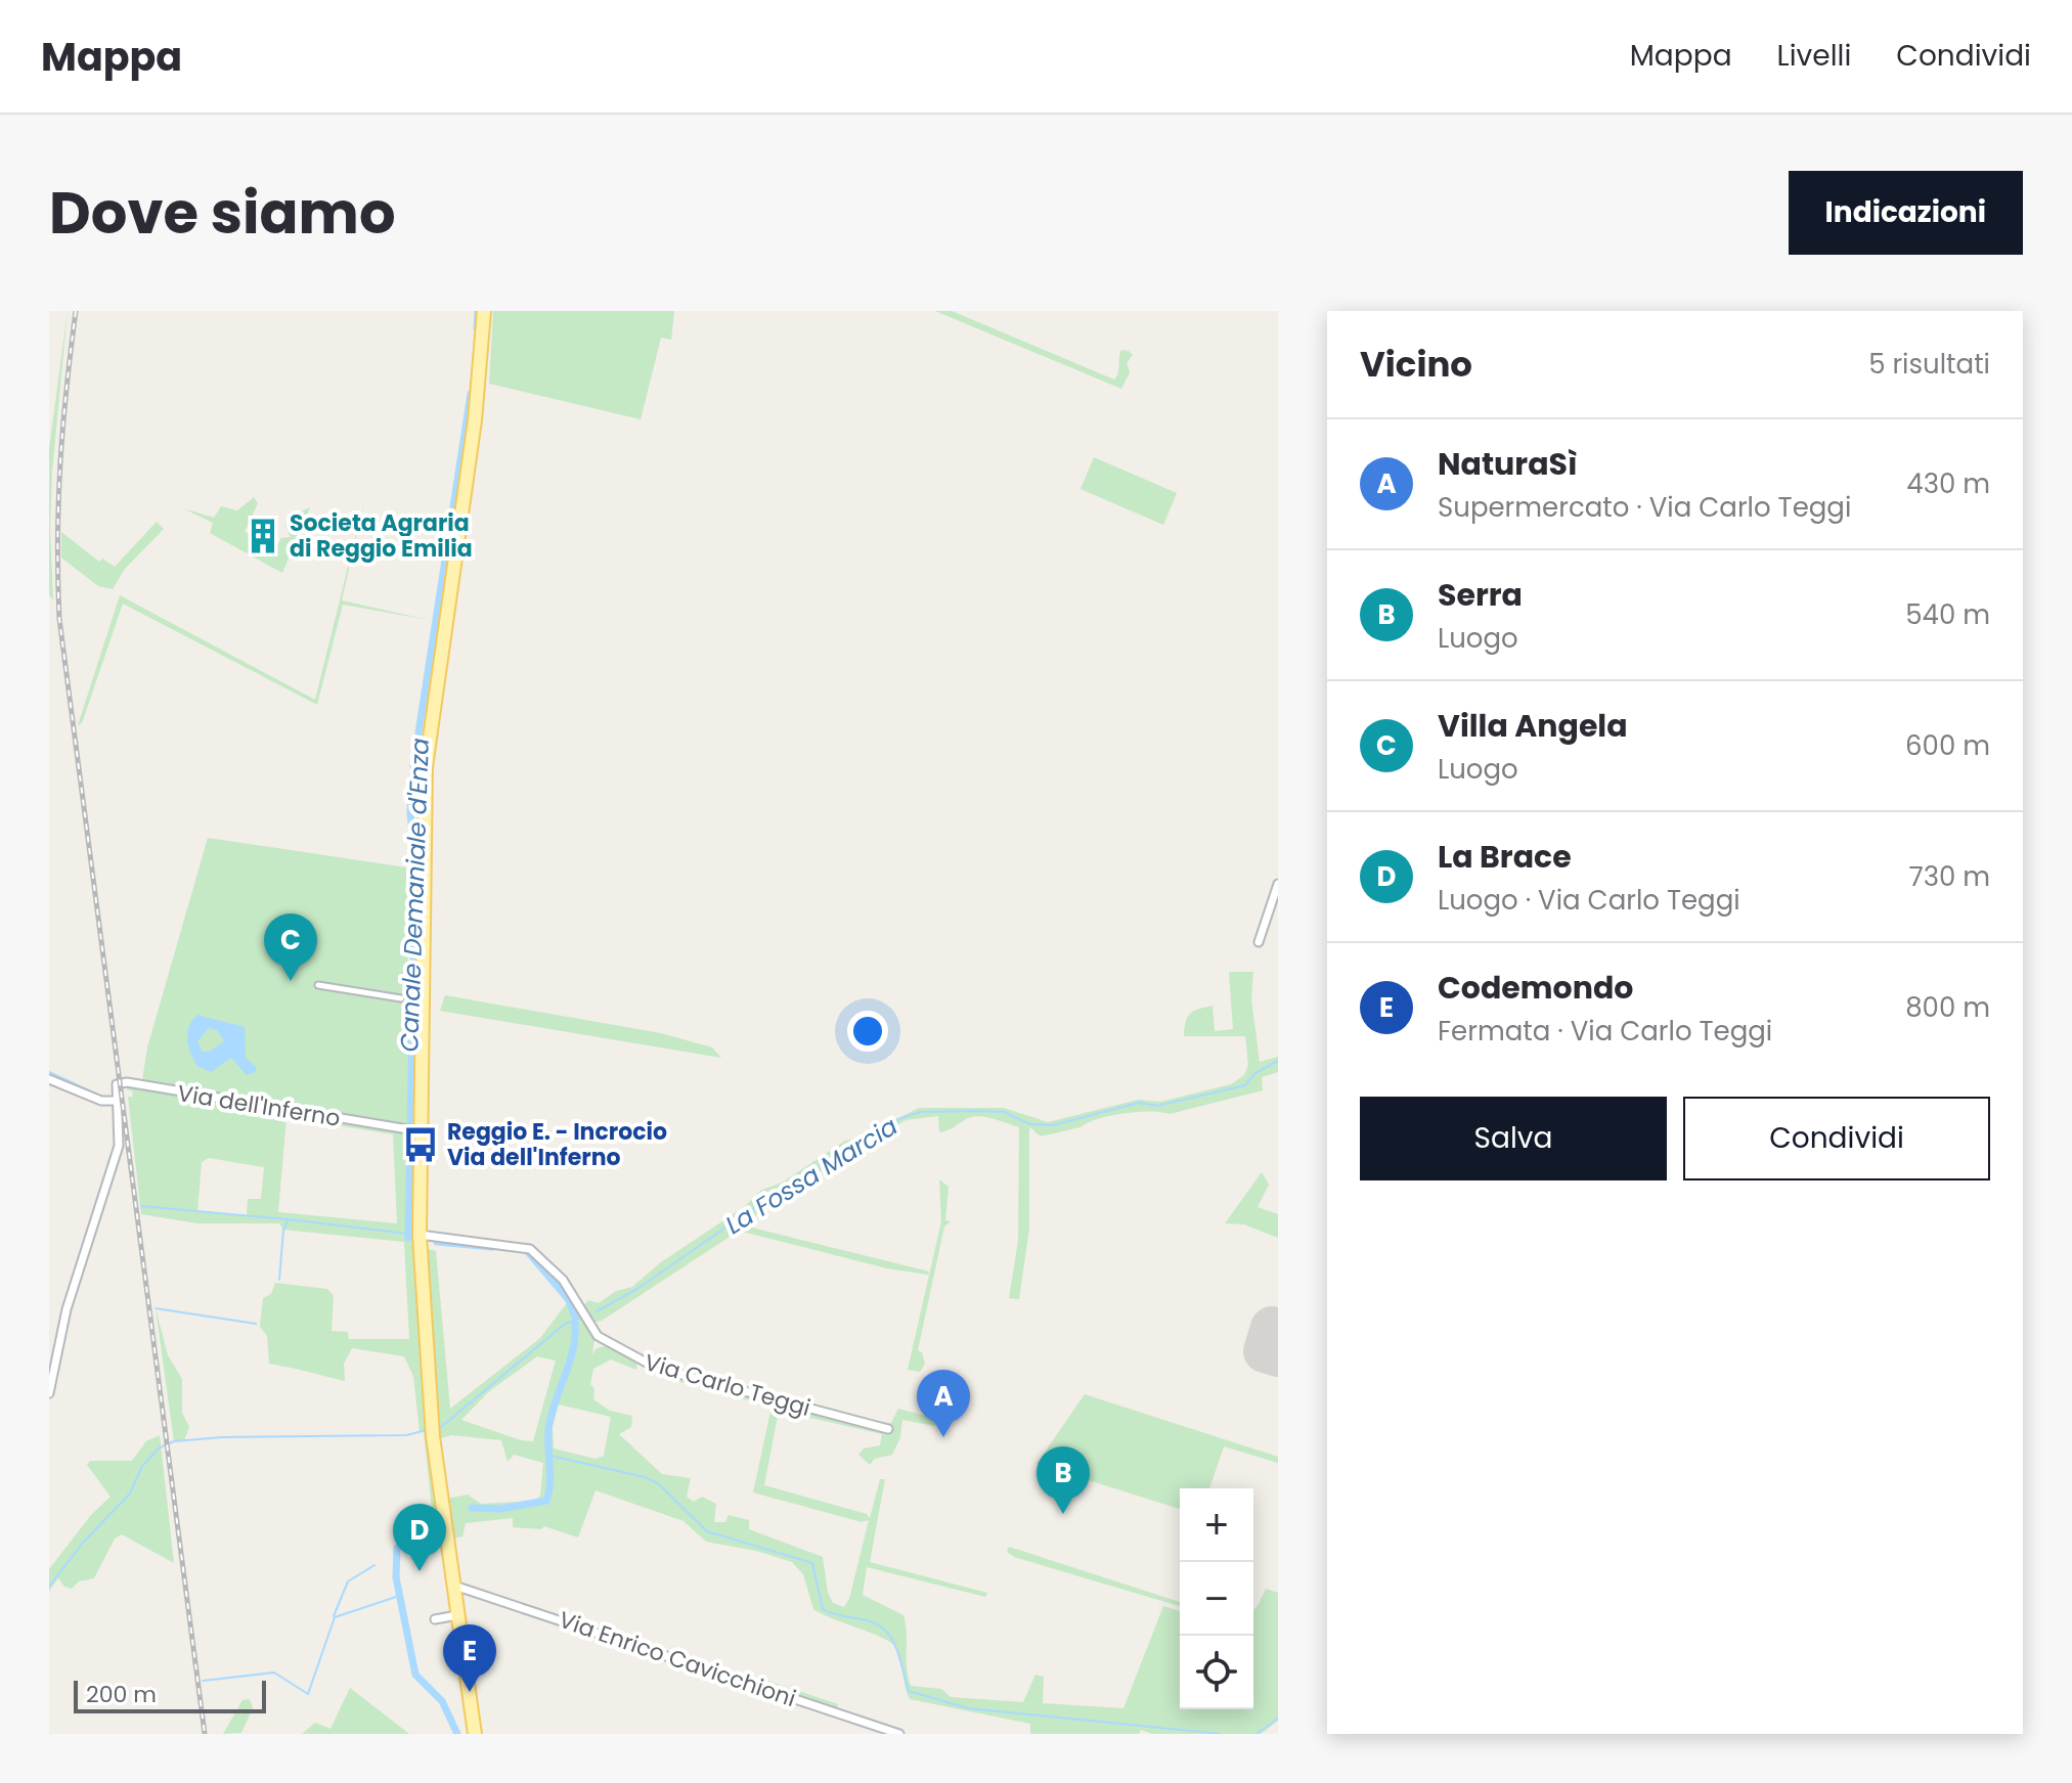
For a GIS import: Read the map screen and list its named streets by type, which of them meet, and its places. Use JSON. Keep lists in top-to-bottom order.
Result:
{
  "streets": {
    "street": ["Via dell'Inferno", "Via Carlo Teggi", "Via Enrico Cavicchioni"]
  },
  "water": ["Canale Demaniale d'Enza", "La Fossa Marcia"],
  "places": {
    "building": ["Societa Agraria di Reggio Emilia"],
    "bus stop": ["Reggio E. - Incrocio Via dell'Inferno"]
  },
  "scale_bar": "200 m",
  "page": {
    "header": "Mappa",
    "nav": ["Mappa", "Livelli", "Condividi"],
    "title": "Dove siamo",
    "buttons": [
      "Indicazioni",
      ["Salva", "Condividi"]
    ],
    "heading": ["Vicino", "5 risultati"],
    "list": [
      {
        "mark": "A",
        "name": "NaturaSì",
        "note": "Supermercato · Via Carlo Teggi",
        "value": "430 m"
      },
      {
        "mark": "B",
        "name": "Serra",
        "note": "Luogo",
        "value": "540 m"
      },
      {
        "mark": "C",
        "name": "Villa Angela",
        "note": "Luogo",
        "value": "600 m"
      },
      {
        "mark": "D",
        "name": "La Brace",
        "note": "Luogo · Via Carlo Teggi",
        "value": "730 m"
      },
      {
        "mark": "E",
        "name": "Codemondo",
        "note": "Fermata · Via Carlo Teggi",
        "value": "800 m"
      }
    ],
    "pins": [
      "C",
      "A",
      "B",
      "D",
      "E"
    ],
    "map_buttons": ["+", "−"],
    "scale": "200 m"
  }
}
